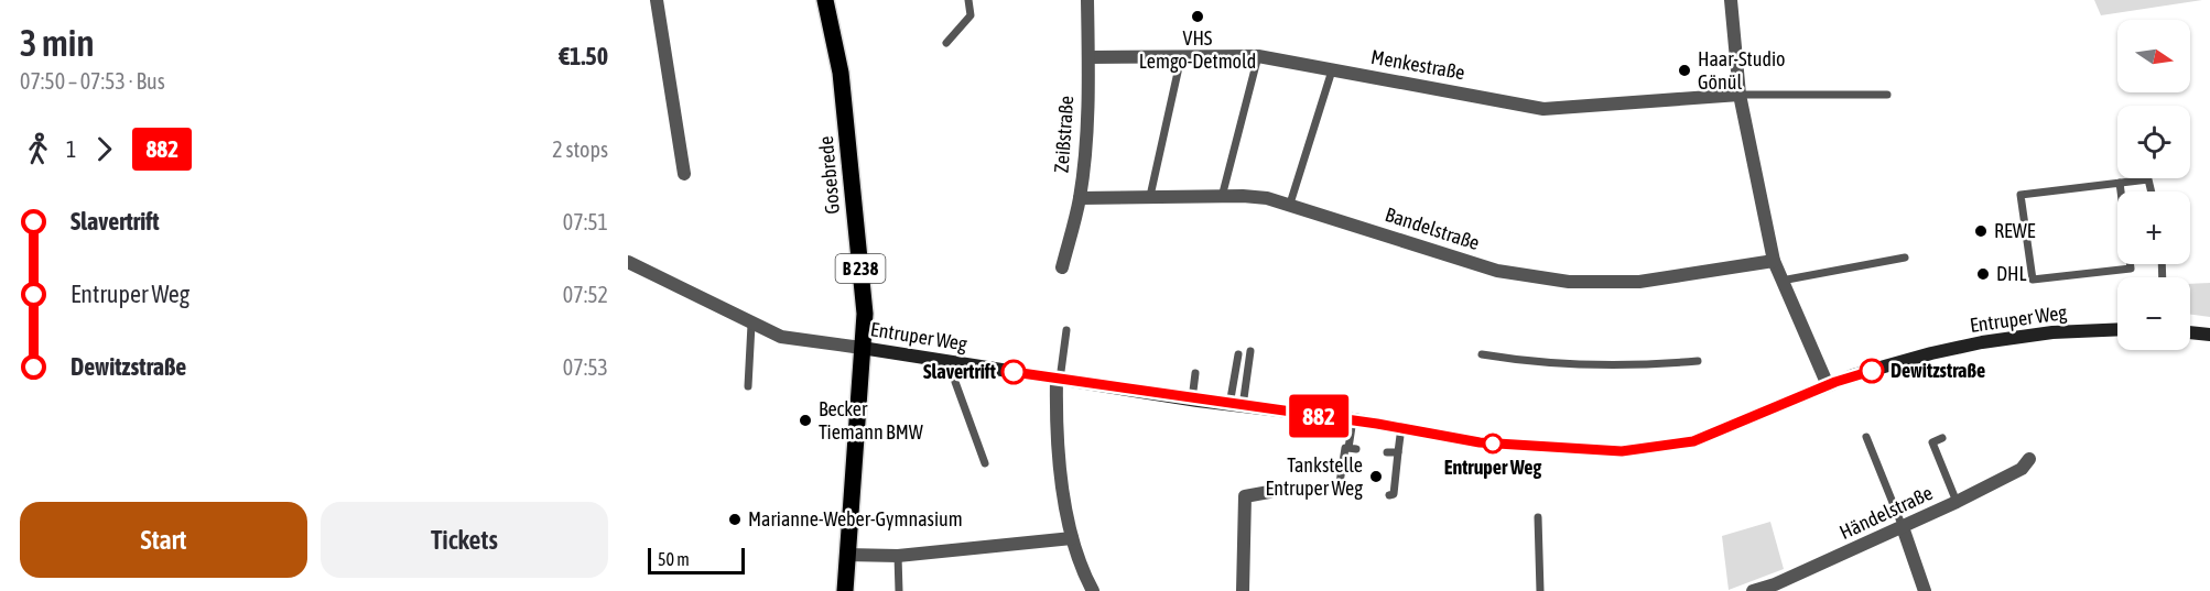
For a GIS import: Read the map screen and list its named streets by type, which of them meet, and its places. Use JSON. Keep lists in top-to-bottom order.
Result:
{
  "streets": {
    "main road": ["Gosebrede", "B 238", "Entruper Weg"],
    "street": [
      "Menkestraße",
      "Zeißstraße",
      "Bandelstraße",
      "Händelstraße"
    ]
  },
  "crossings": [
    ["Menkestraße", "Zeißstraße"],
    ["Zeißstraße", "Bandelstraße"],
    ["Gosebrede", "B 238"],
    ["Gosebrede", "Entruper Weg"],
    ["B 238", "Entruper Weg"]
  ],
  "places": [
    "VHS Lemgo-Detmold",
    "Haar-Studio Gönül",
    "REWE",
    "DHL",
    "Dewitzstraße",
    "Slavertrift",
    "Becker Tiemann BMW",
    "Entruper Weg",
    "Tankstelle Entruper Weg",
    "Marianne-Weber-Gymnasium"
  ],
  "lines": ["bus line 882"],
  "scale_bar": "50 m",
  "north": "right",
  "page": {
    "heading": ["3 min", "07:50 – 07:53 · Bus", "€1.50"],
    "on_map": "882",
    "map_buttons": ["+", "−"],
    "legs": ["1", "882", "2 stops"],
    "list": [
      {
        "name": "Slavertrift",
        "value": "07:51"
      },
      {
        "name": "Entruper Weg",
        "value": "07:52"
      },
      {
        "name": "Dewitzstraße",
        "value": "07:53"
      }
    ],
    "buttons": ["Start", "Tickets"],
    "scale": "50 m"
  }
}
